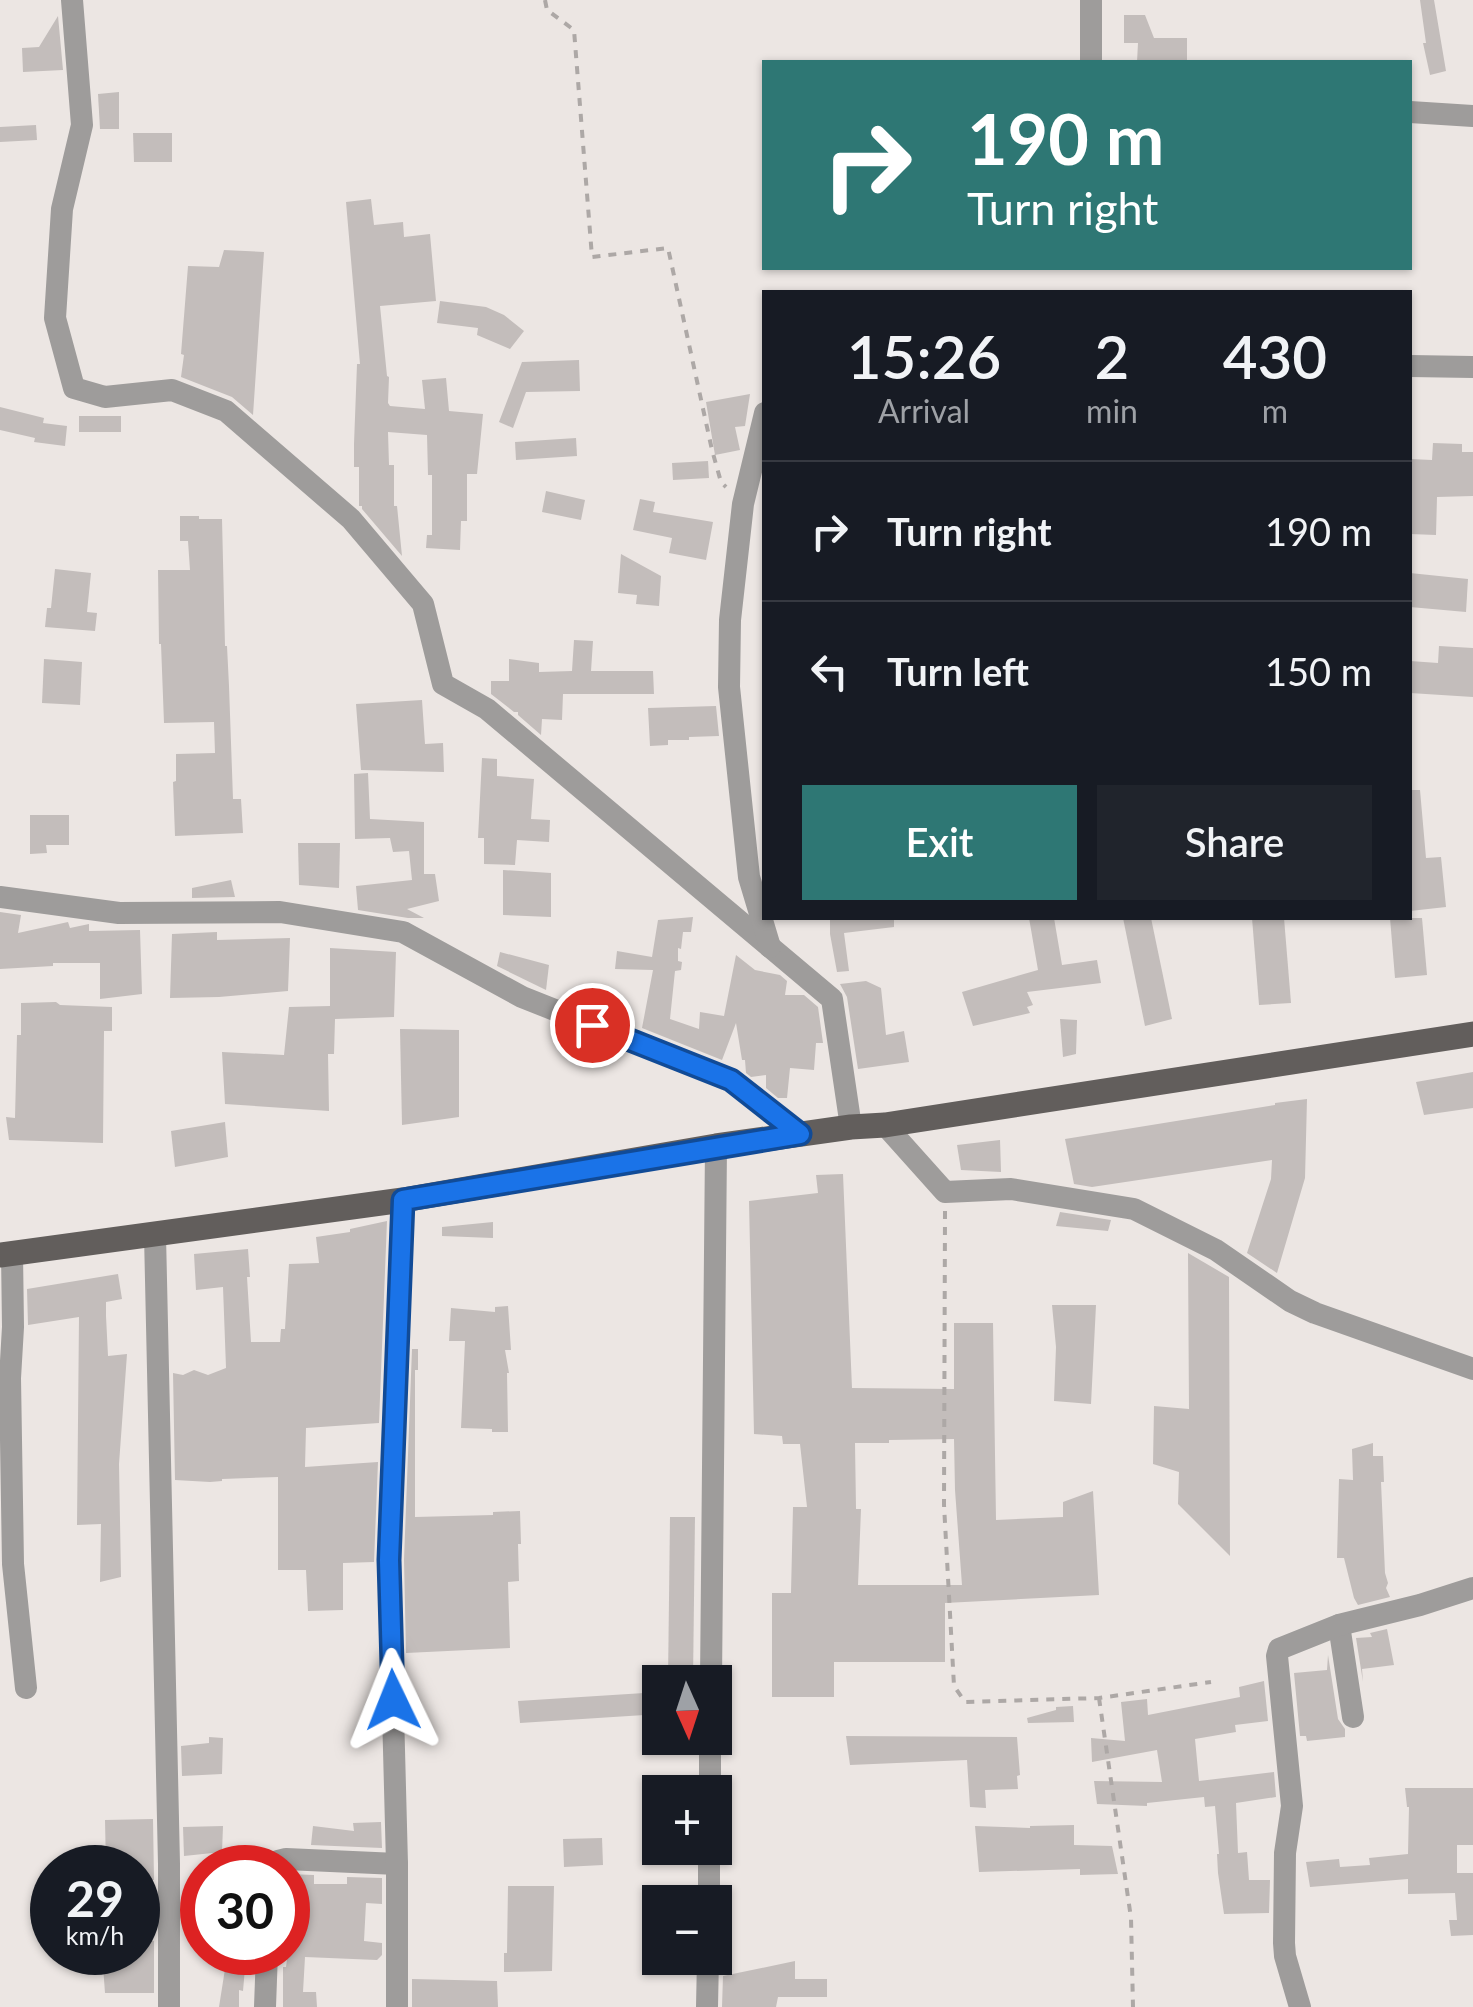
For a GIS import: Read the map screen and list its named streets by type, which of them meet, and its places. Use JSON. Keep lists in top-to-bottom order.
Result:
{
  "north": "bottom",
  "page": {
    "turn": ["190 m", "Turn right"],
    "eta": [
      "15:26",
      "Arrival",
      "2",
      "min",
      "430",
      "m"
    ],
    "list": [
      {
        "name": "Turn right",
        "value": "190 m"
      },
      {
        "name": "Turn left",
        "value": "150 m"
      }
    ],
    "buttons": ["Exit", "Share"],
    "map_buttons": ["+", "−"],
    "speed": "29 km/h",
    "limit": "30"
  }
}
